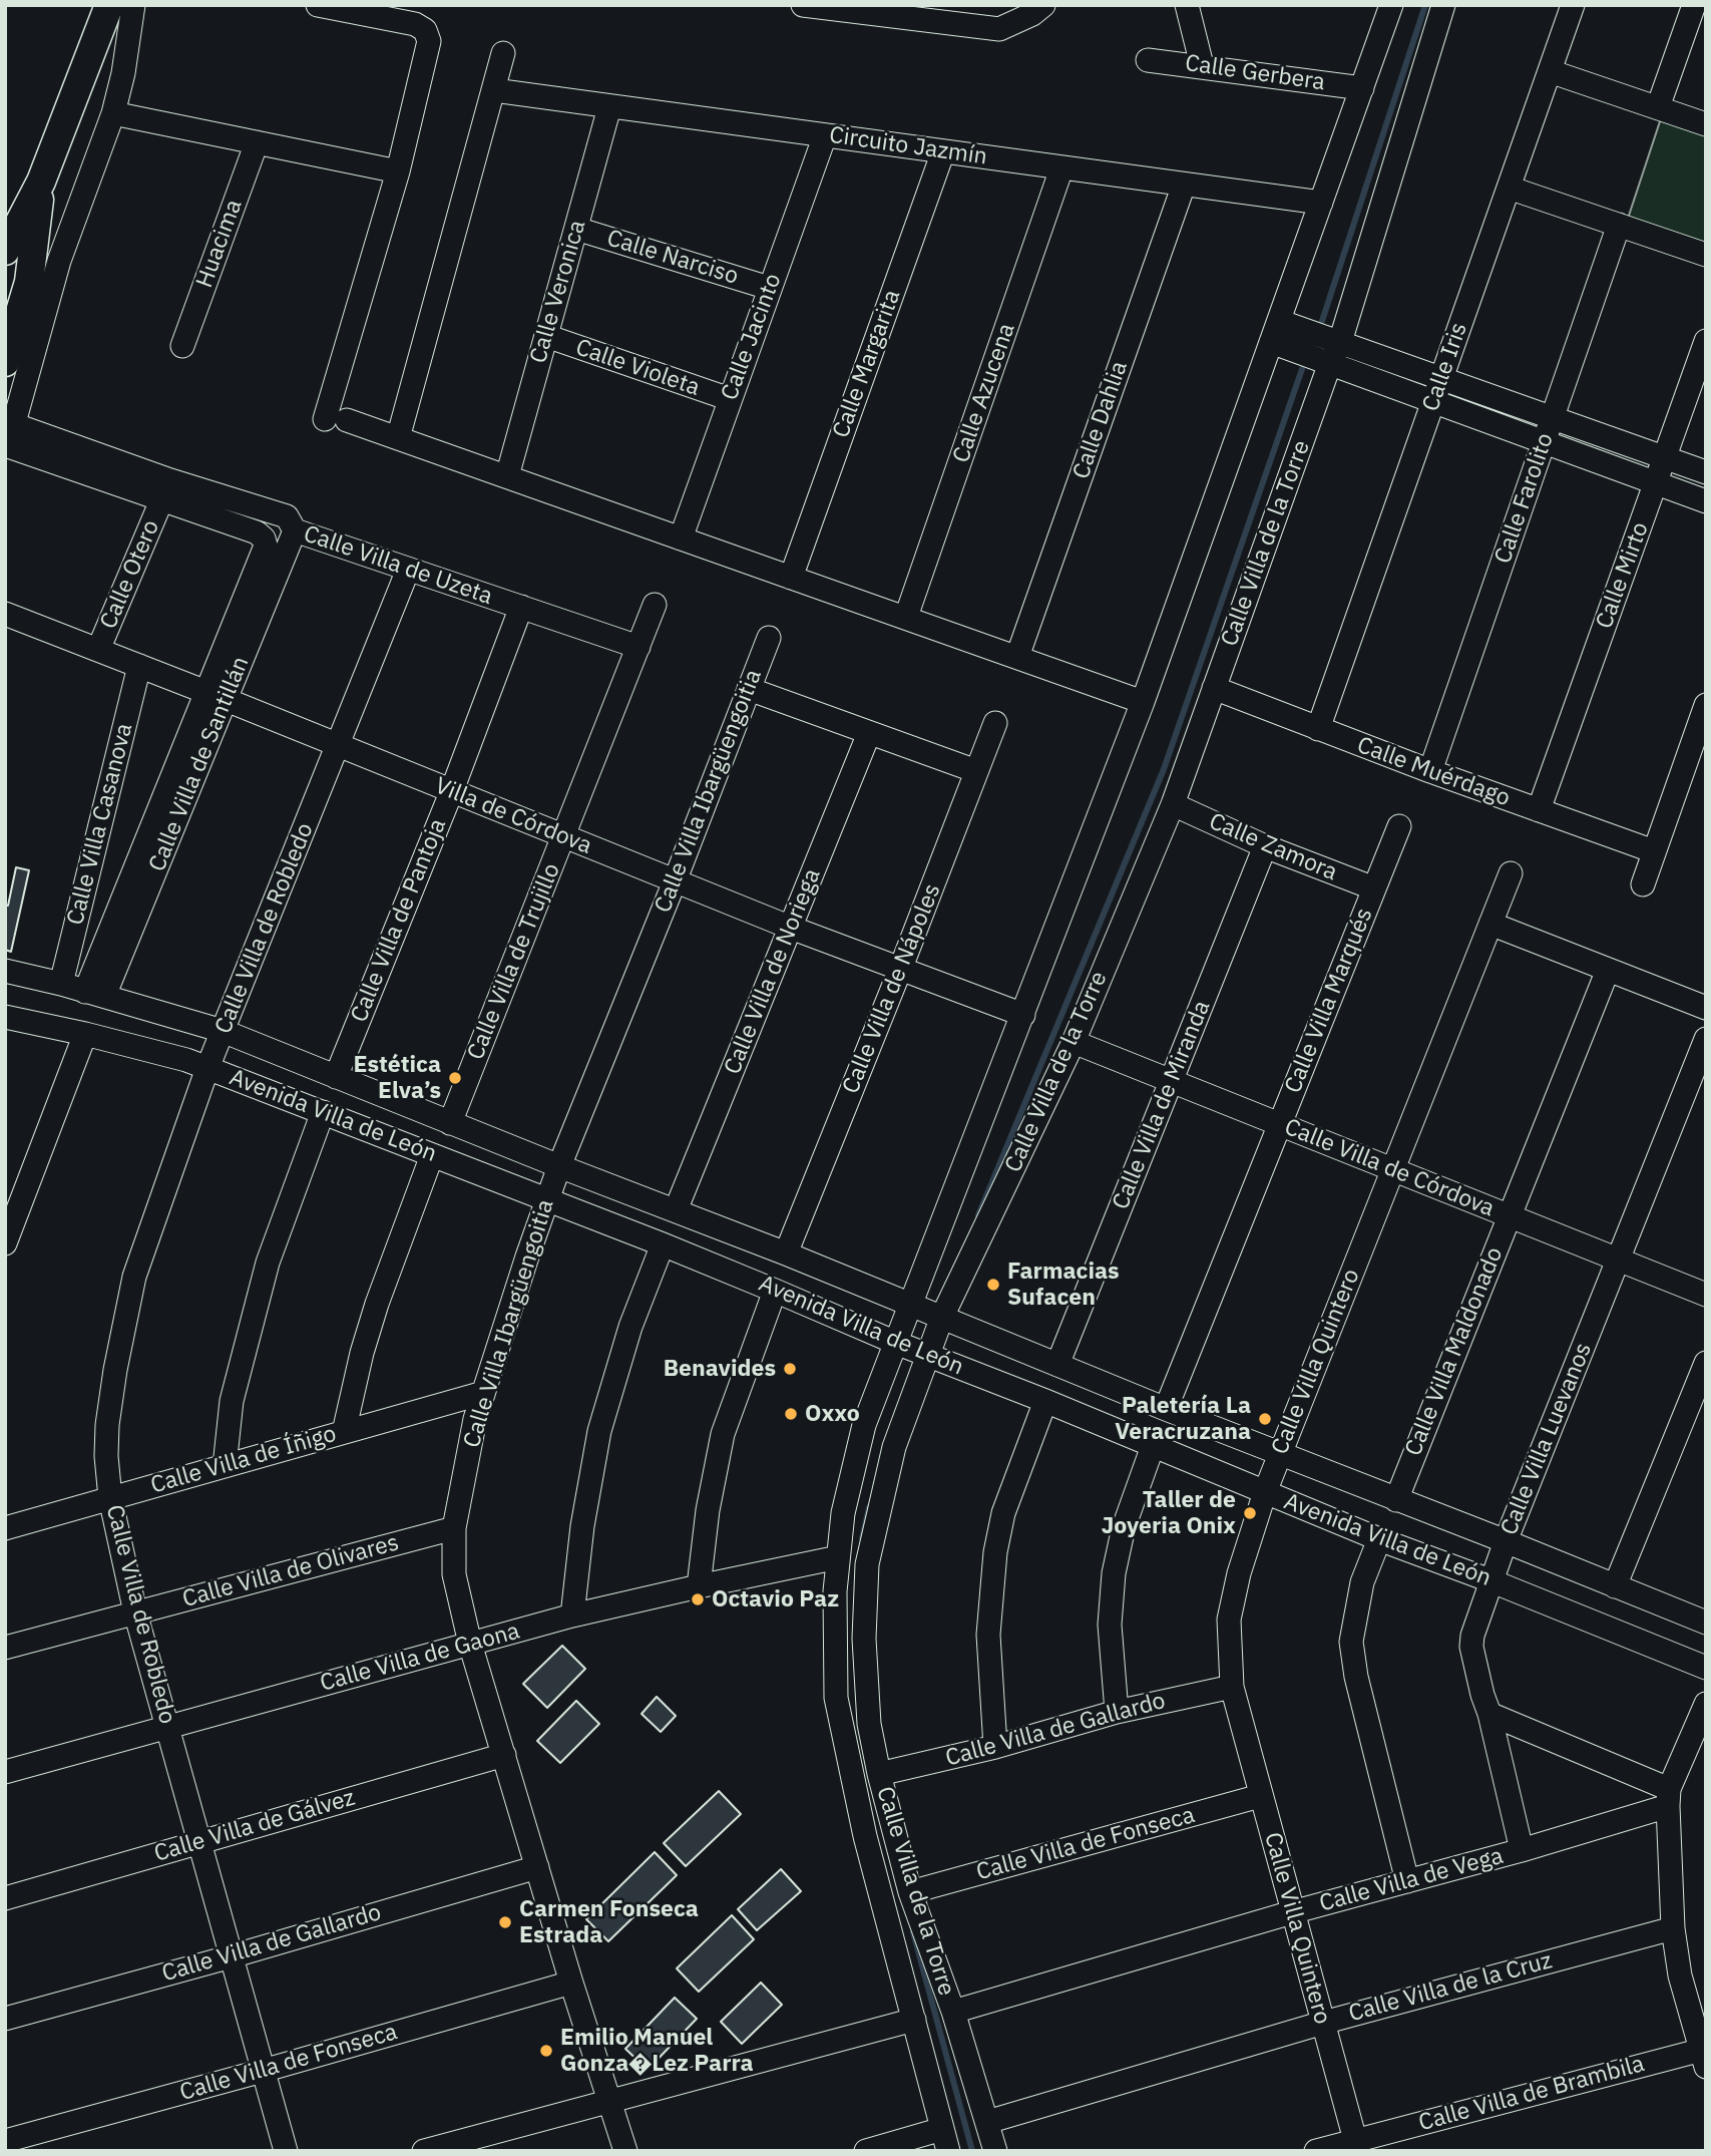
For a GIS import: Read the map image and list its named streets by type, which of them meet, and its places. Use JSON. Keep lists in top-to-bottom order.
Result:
{
  "streets": {
    "street": [
      "Calle Gerbera",
      "Circuito Jazmín",
      "Huacima",
      "Calle Narciso",
      "Calle Veronica",
      "Calle Jacinto",
      "Calle Margarita",
      "Calle Iris",
      "Calle Violeta",
      "Calle Azucena",
      "Calle Dahlia",
      "Calle Farolito",
      "Calle Villa de la Torre",
      "Calle Villa de Uzeta",
      "Calle Otero",
      "Calle Mirto",
      "Calle Villa de Santillán",
      "Calle Muérdago",
      "Calle Villa Ibargüengoitia",
      "Villa de Córdova",
      "Calle Villa Casanova",
      "Calle Zamora",
      "Calle Villa de Pantoja",
      "Calle Villa de Robledo",
      "Calle Villa de Trujillo",
      "Calle Villa de Noriega",
      "Calle Villa de Nápoles",
      "Calle Villa Marqués",
      "Calle Villa de Miranda",
      "Avenida Villa de León",
      "Calle Villa de Córdova",
      "Calle Villa Maldonado",
      "Calle Villa Quintero",
      "Calle Villa Luevanos",
      "Calle Villa de Íñigo",
      "Calle Villa de Olivares",
      "Calle Villa de Gaona",
      "Calle Villa de Gallardo",
      "Calle Villa de Gálvez",
      "Calle Villa de Fonseca",
      "Calle Villa de Vega",
      "Calle Villa de la Cruz",
      "Calle Villa de Brambila"
    ]
  },
  "crossings": [
    ["Calle Gerbera", "Calle Villa de la Torre"],
    ["Circuito Jazmín", "Calle Veronica"],
    ["Circuito Jazmín", "Calle Jacinto"],
    ["Circuito Jazmín", "Calle Margarita"],
    ["Circuito Jazmín", "Calle Azucena"],
    ["Circuito Jazmín", "Calle Dahlia"],
    ["Circuito Jazmín", "Calle Villa de la Torre"],
    ["Calle Narciso", "Calle Veronica"],
    ["Calle Narciso", "Calle Jacinto"],
    ["Calle Veronica", "Calle Violeta"],
    ["Calle Jacinto", "Calle Violeta"],
    ["Calle Iris", "Calle Muérdago"],
    ["Calle Farolito", "Calle Muérdago"],
    ["Calle Villa de la Torre", "Calle Muérdago"],
    ["Calle Villa de la Torre", "Villa de Córdova"],
    ["Calle Villa de la Torre", "Calle Zamora"],
    ["Calle Villa de la Torre", "Avenida Villa de León"],
    ["Calle Villa de la Torre", "Calle Villa de Córdova"],
    ["Calle Villa de la Torre", "Calle Villa de Gaona"],
    ["Calle Villa de la Torre", "Calle Villa de Gallardo"],
    ["Calle Villa de la Torre", "Calle Villa de Fonseca"],
    ["Calle Villa de la Torre", "Calle Villa de Vega"],
    ["Calle Villa de la Torre", "Calle Villa de la Cruz"],
    ["Calle Villa de Uzeta", "Calle Villa de Santillán"],
    ["Calle Villa de Uzeta", "Calle Villa de Pantoja"],
    ["Calle Villa de Uzeta", "Calle Villa de Robledo"],
    ["Calle Villa de Uzeta", "Calle Villa de Trujillo"],
    ["Calle Otero", "Calle Villa de Santillán"],
    ["Calle Otero", "Villa de Córdova"],
    ["Calle Mirto", "Calle Muérdago"],
    ["Calle Villa de Santillán", "Villa de Córdova"],
    ["Calle Villa de Santillán", "Avenida Villa de León"],
    ["Calle Villa Ibargüengoitia", "Villa de Córdova"],
    ["Calle Villa Ibargüengoitia", "Avenida Villa de León"],
    ["Calle Villa Ibargüengoitia", "Calle Villa de Íñigo"],
    ["Calle Villa Ibargüengoitia", "Calle Villa de Olivares"],
    ["Calle Villa Ibargüengoitia", "Calle Villa de Gaona"],
    ["Calle Villa Ibargüengoitia", "Calle Villa de Gallardo"],
    ["Calle Villa Ibargüengoitia", "Calle Villa de Gálvez"],
    ["Calle Villa Ibargüengoitia", "Calle Villa de Fonseca"],
    ["Villa de Córdova", "Calle Villa Casanova"],
    ["Villa de Córdova", "Calle Villa de Pantoja"],
    ["Villa de Córdova", "Calle Villa de Robledo"],
    ["Villa de Córdova", "Calle Villa de Trujillo"],
    ["Villa de Córdova", "Calle Villa de Noriega"],
    ["Villa de Córdova", "Calle Villa de Nápoles"],
    ["Calle Villa Casanova", "Avenida Villa de León"],
    ["Calle Zamora", "Calle Villa Marqués"],
    ["Calle Zamora", "Calle Villa de Miranda"],
    ["Calle Villa de Pantoja", "Avenida Villa de León"],
    ["Calle Villa de Robledo", "Avenida Villa de León"],
    ["Calle Villa de Robledo", "Calle Villa de Íñigo"],
    ["Calle Villa de Robledo", "Calle Villa de Olivares"],
    ["Calle Villa de Robledo", "Calle Villa de Gaona"],
    ["Calle Villa de Robledo", "Calle Villa de Gallardo"],
    ["Calle Villa de Robledo", "Calle Villa de Gálvez"],
    ["Calle Villa de Robledo", "Calle Villa de Fonseca"],
    ["Calle Villa de Trujillo", "Avenida Villa de León"],
    ["Calle Villa de Noriega", "Avenida Villa de León"],
    ["Calle Villa de Nápoles", "Avenida Villa de León"],
    ["Calle Villa Marqués", "Avenida Villa de León"],
    ["Calle Villa Marqués", "Calle Villa de Córdova"],
    ["Calle Villa de Miranda", "Avenida Villa de León"],
    ["Calle Villa de Miranda", "Calle Villa de Córdova"],
    ["Avenida Villa de León", "Calle Villa Maldonado"],
    ["Avenida Villa de León", "Calle Villa Quintero"],
    ["Avenida Villa de León", "Calle Villa Luevanos"],
    ["Calle Villa de Córdova", "Calle Villa Maldonado"],
    ["Calle Villa de Córdova", "Calle Villa Quintero"],
    ["Calle Villa de Córdova", "Calle Villa Luevanos"],
    ["Calle Villa Quintero", "Calle Villa de Gallardo"],
    ["Calle Villa Quintero", "Calle Villa de Fonseca"],
    ["Calle Villa Quintero", "Calle Villa de Vega"],
    ["Calle Villa Quintero", "Calle Villa de la Cruz"],
    ["Calle Villa Quintero", "Calle Villa de Brambila"],
    ["Calle Villa Luevanos", "Calle Villa de Vega"]
  ],
  "places": [
    "Estética Elva’s",
    "Farmacias Sufacen",
    "Benavides",
    "Oxxo",
    "Paletería La Veracruzana",
    "Taller de Joyeria Onix",
    "Octavio Paz",
    "Carmen Fonseca Estrada",
    "Emilio Manuel Gonza�Lez Parra"
  ]
}
